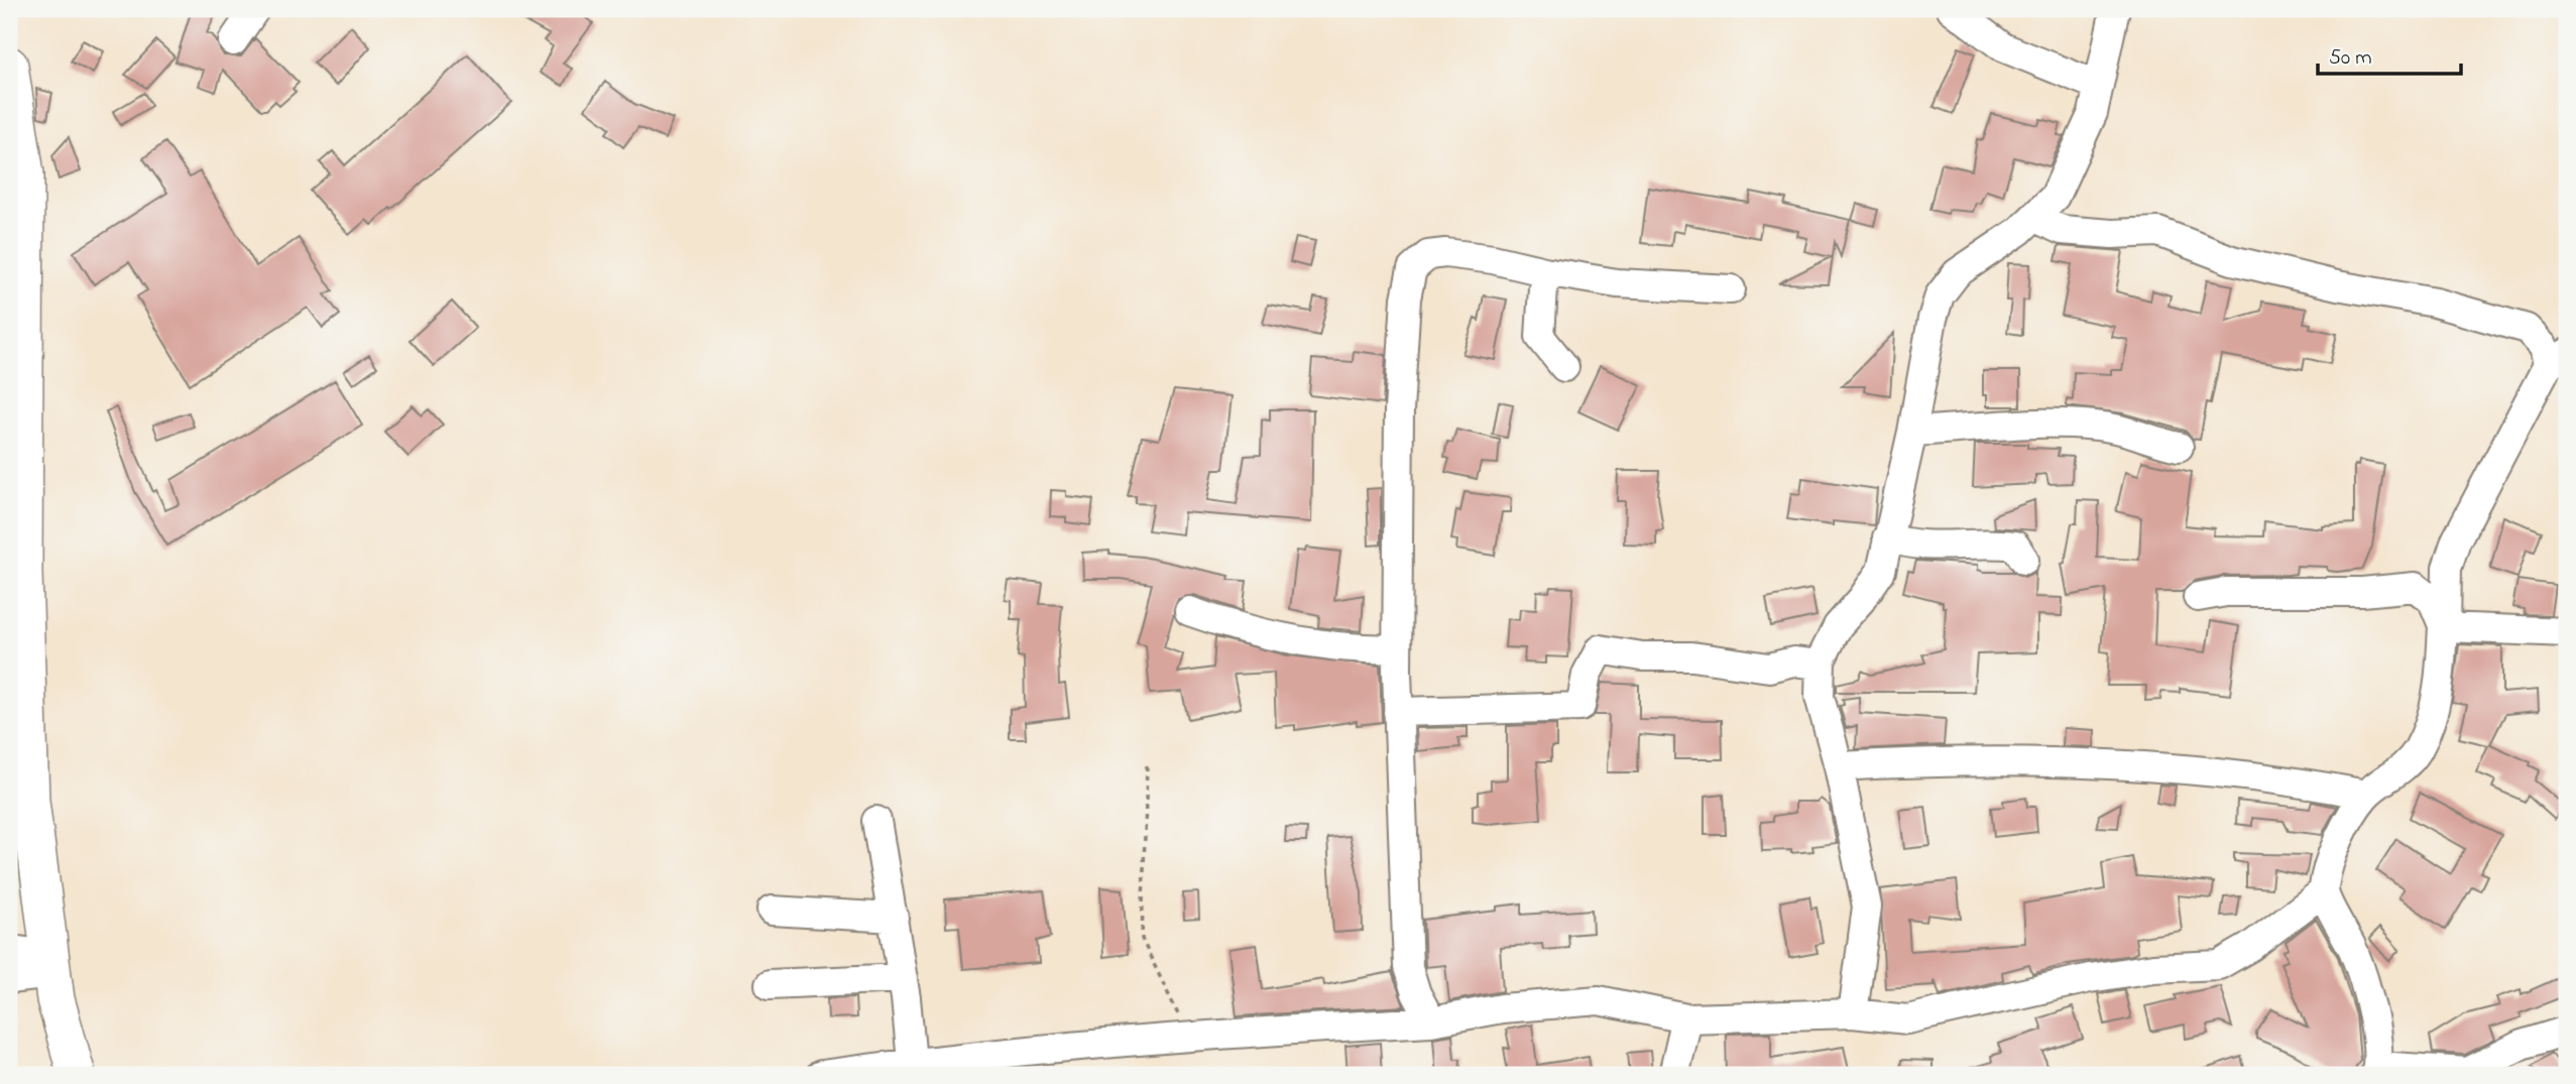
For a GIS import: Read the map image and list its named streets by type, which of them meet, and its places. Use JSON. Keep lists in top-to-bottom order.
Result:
{
  "scale_bar": "50 m"
}
